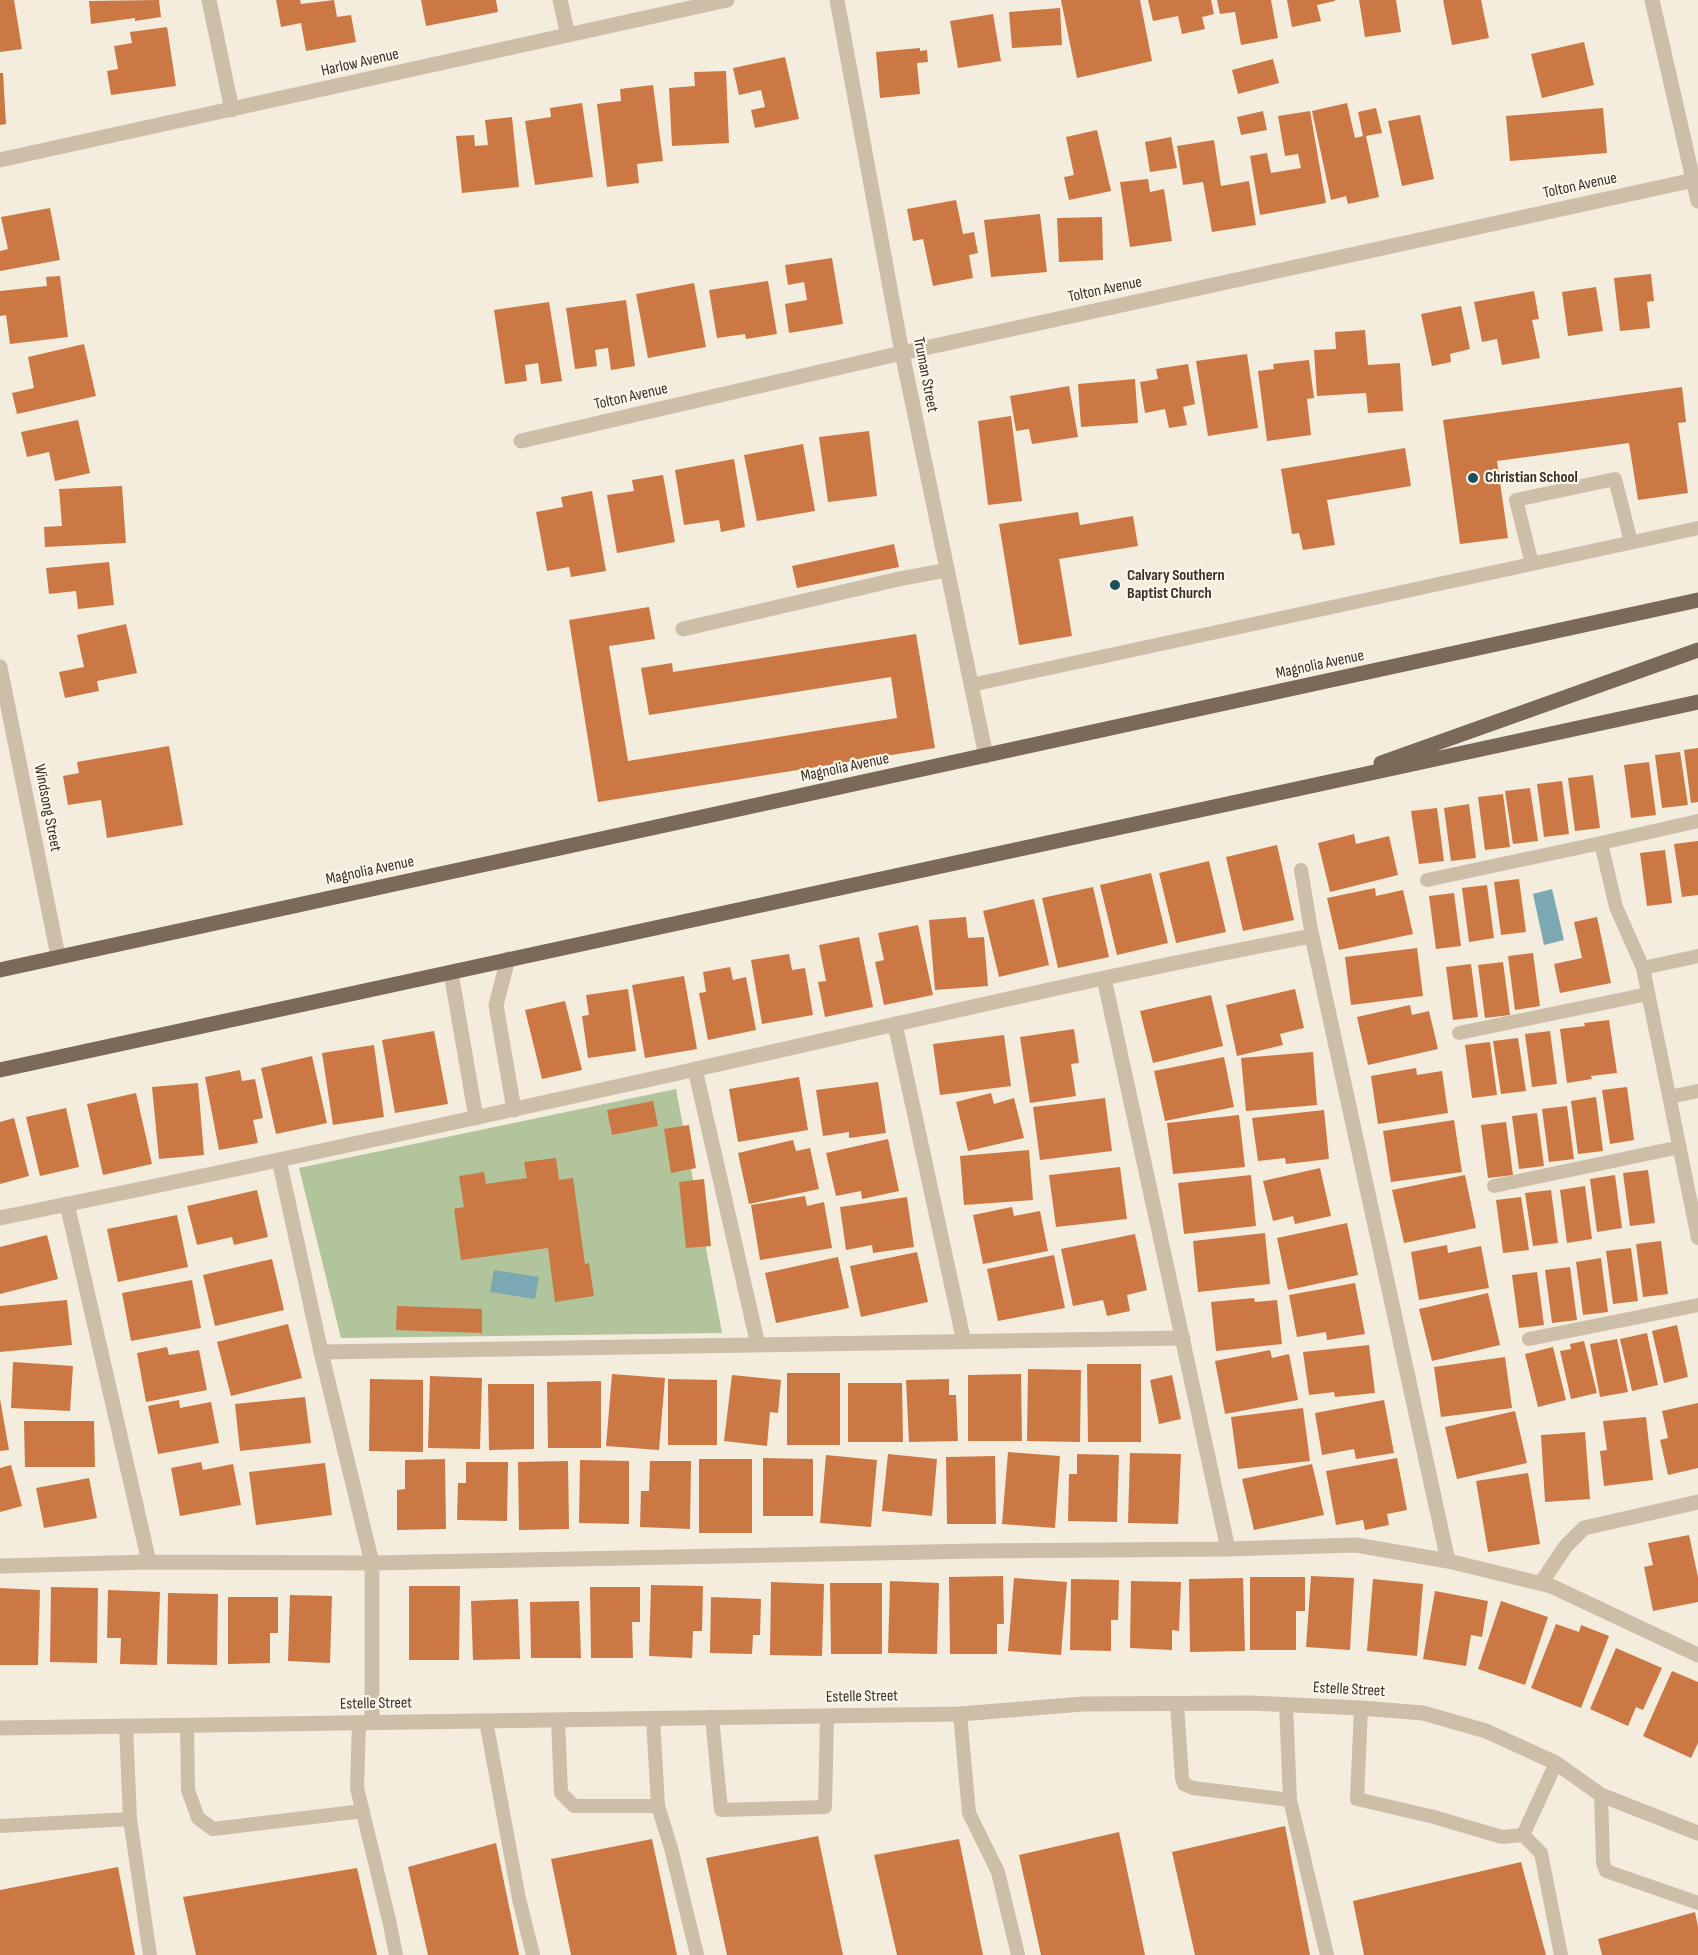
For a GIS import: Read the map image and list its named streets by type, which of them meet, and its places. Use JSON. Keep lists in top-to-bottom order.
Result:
{
  "streets": {
    "main road": ["Magnolia Avenue"],
    "street": [
      "Harlow Avenue",
      "Tolton Avenue",
      "Truman Street",
      "Windsong Street",
      "Estelle Street"
    ]
  },
  "crossings": [
    ["Tolton Avenue", "Truman Street"],
    ["Truman Street", "Magnolia Avenue"],
    ["Magnolia Avenue", "Windsong Street"]
  ],
  "places": ["Christian School", "Calvary Southern Baptist Church"]
}
